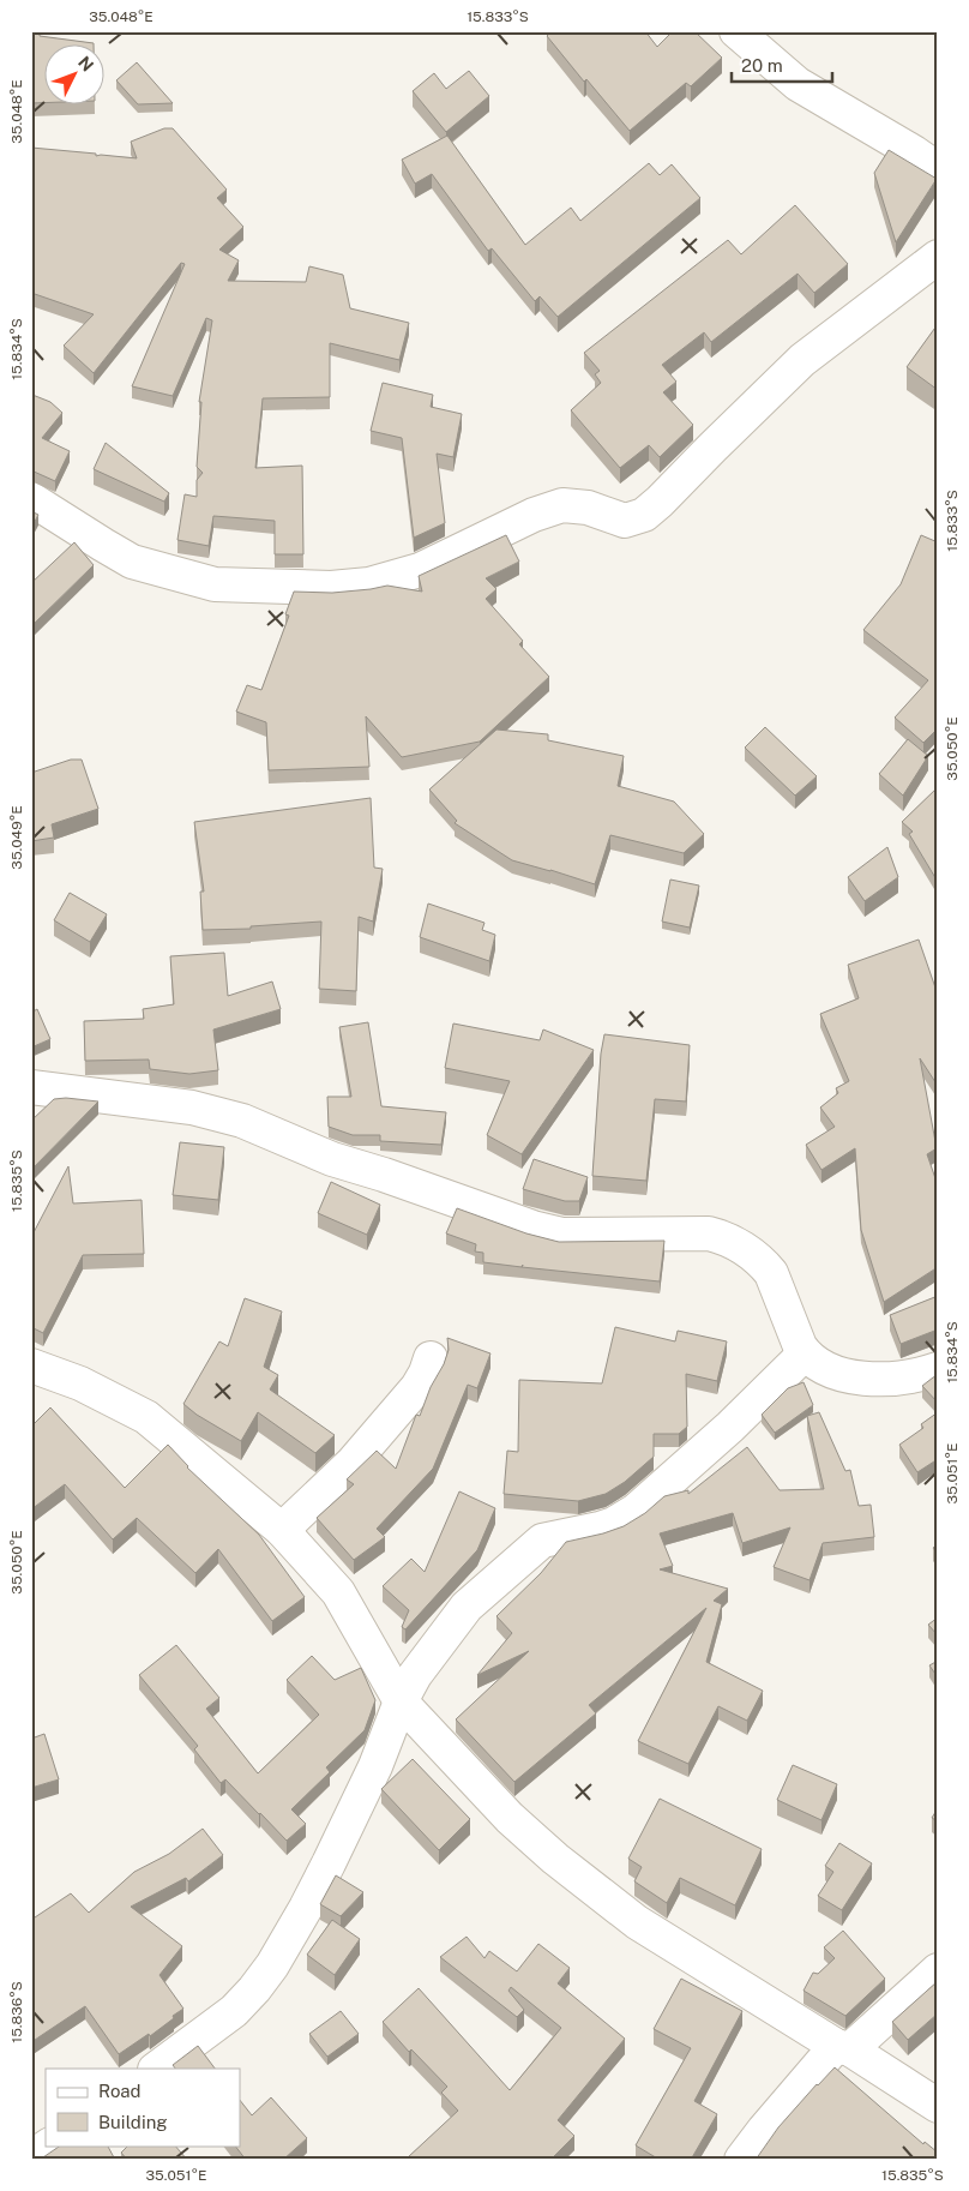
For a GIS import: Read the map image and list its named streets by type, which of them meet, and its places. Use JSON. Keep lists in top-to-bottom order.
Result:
{
  "legend": ["Road", "Building"],
  "scale_bar": "20 m",
  "north": "top right",
  "coordinates": [
    "35.048°E",
    "15.833°S",
    "15.834°S",
    "35.050°E",
    "35.049°E",
    "15.835°S",
    "35.051°E",
    "15.836°S"
  ]
}
